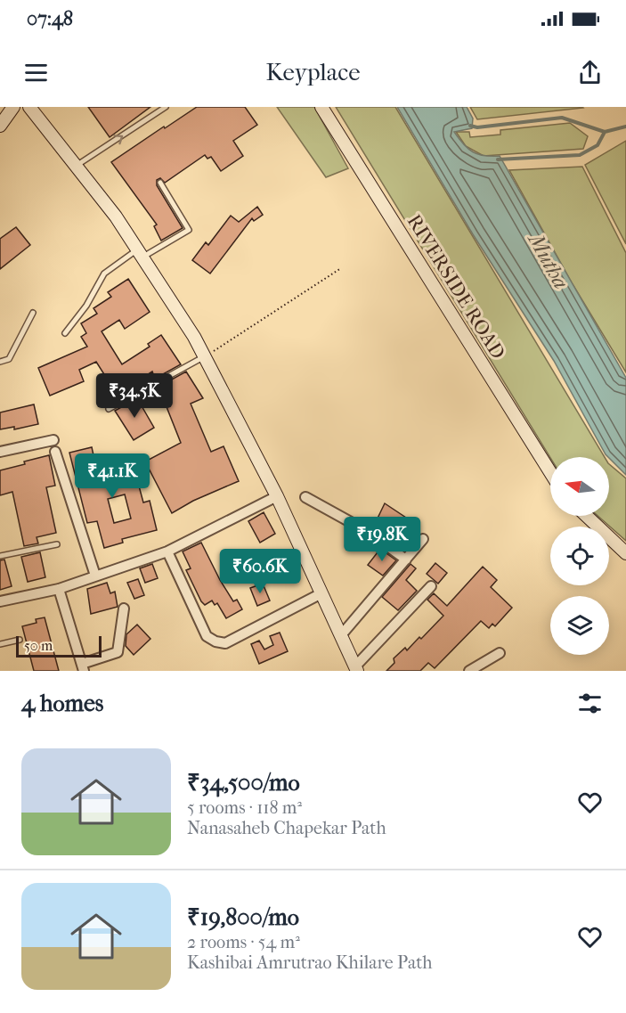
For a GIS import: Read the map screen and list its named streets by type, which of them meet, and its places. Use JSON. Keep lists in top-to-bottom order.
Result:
{
  "streets": {
    "street": ["RIVERSIDE ROAD"]
  },
  "water": ["Mutha"],
  "scale_bar": "50 m",
  "north": "left",
  "page": {
    "status": "07:48",
    "header": "Keyplace",
    "price": [
      "₹34.5K",
      "₹41.1K",
      "₹19.8K",
      "₹60.6K"
    ],
    "scale": "50 m",
    "heading": "4 homes",
    "list": [
      {
        "name": "₹34,500/mo",
        "note": "5 rooms · 118 m² · Nanasaheb Chapekar Path"
      },
      {
        "name": "₹19,800/mo",
        "note": "2 rooms · 54 m² · Kashibai Amrutrao Khilare Path"
      }
    ]
  }
}
